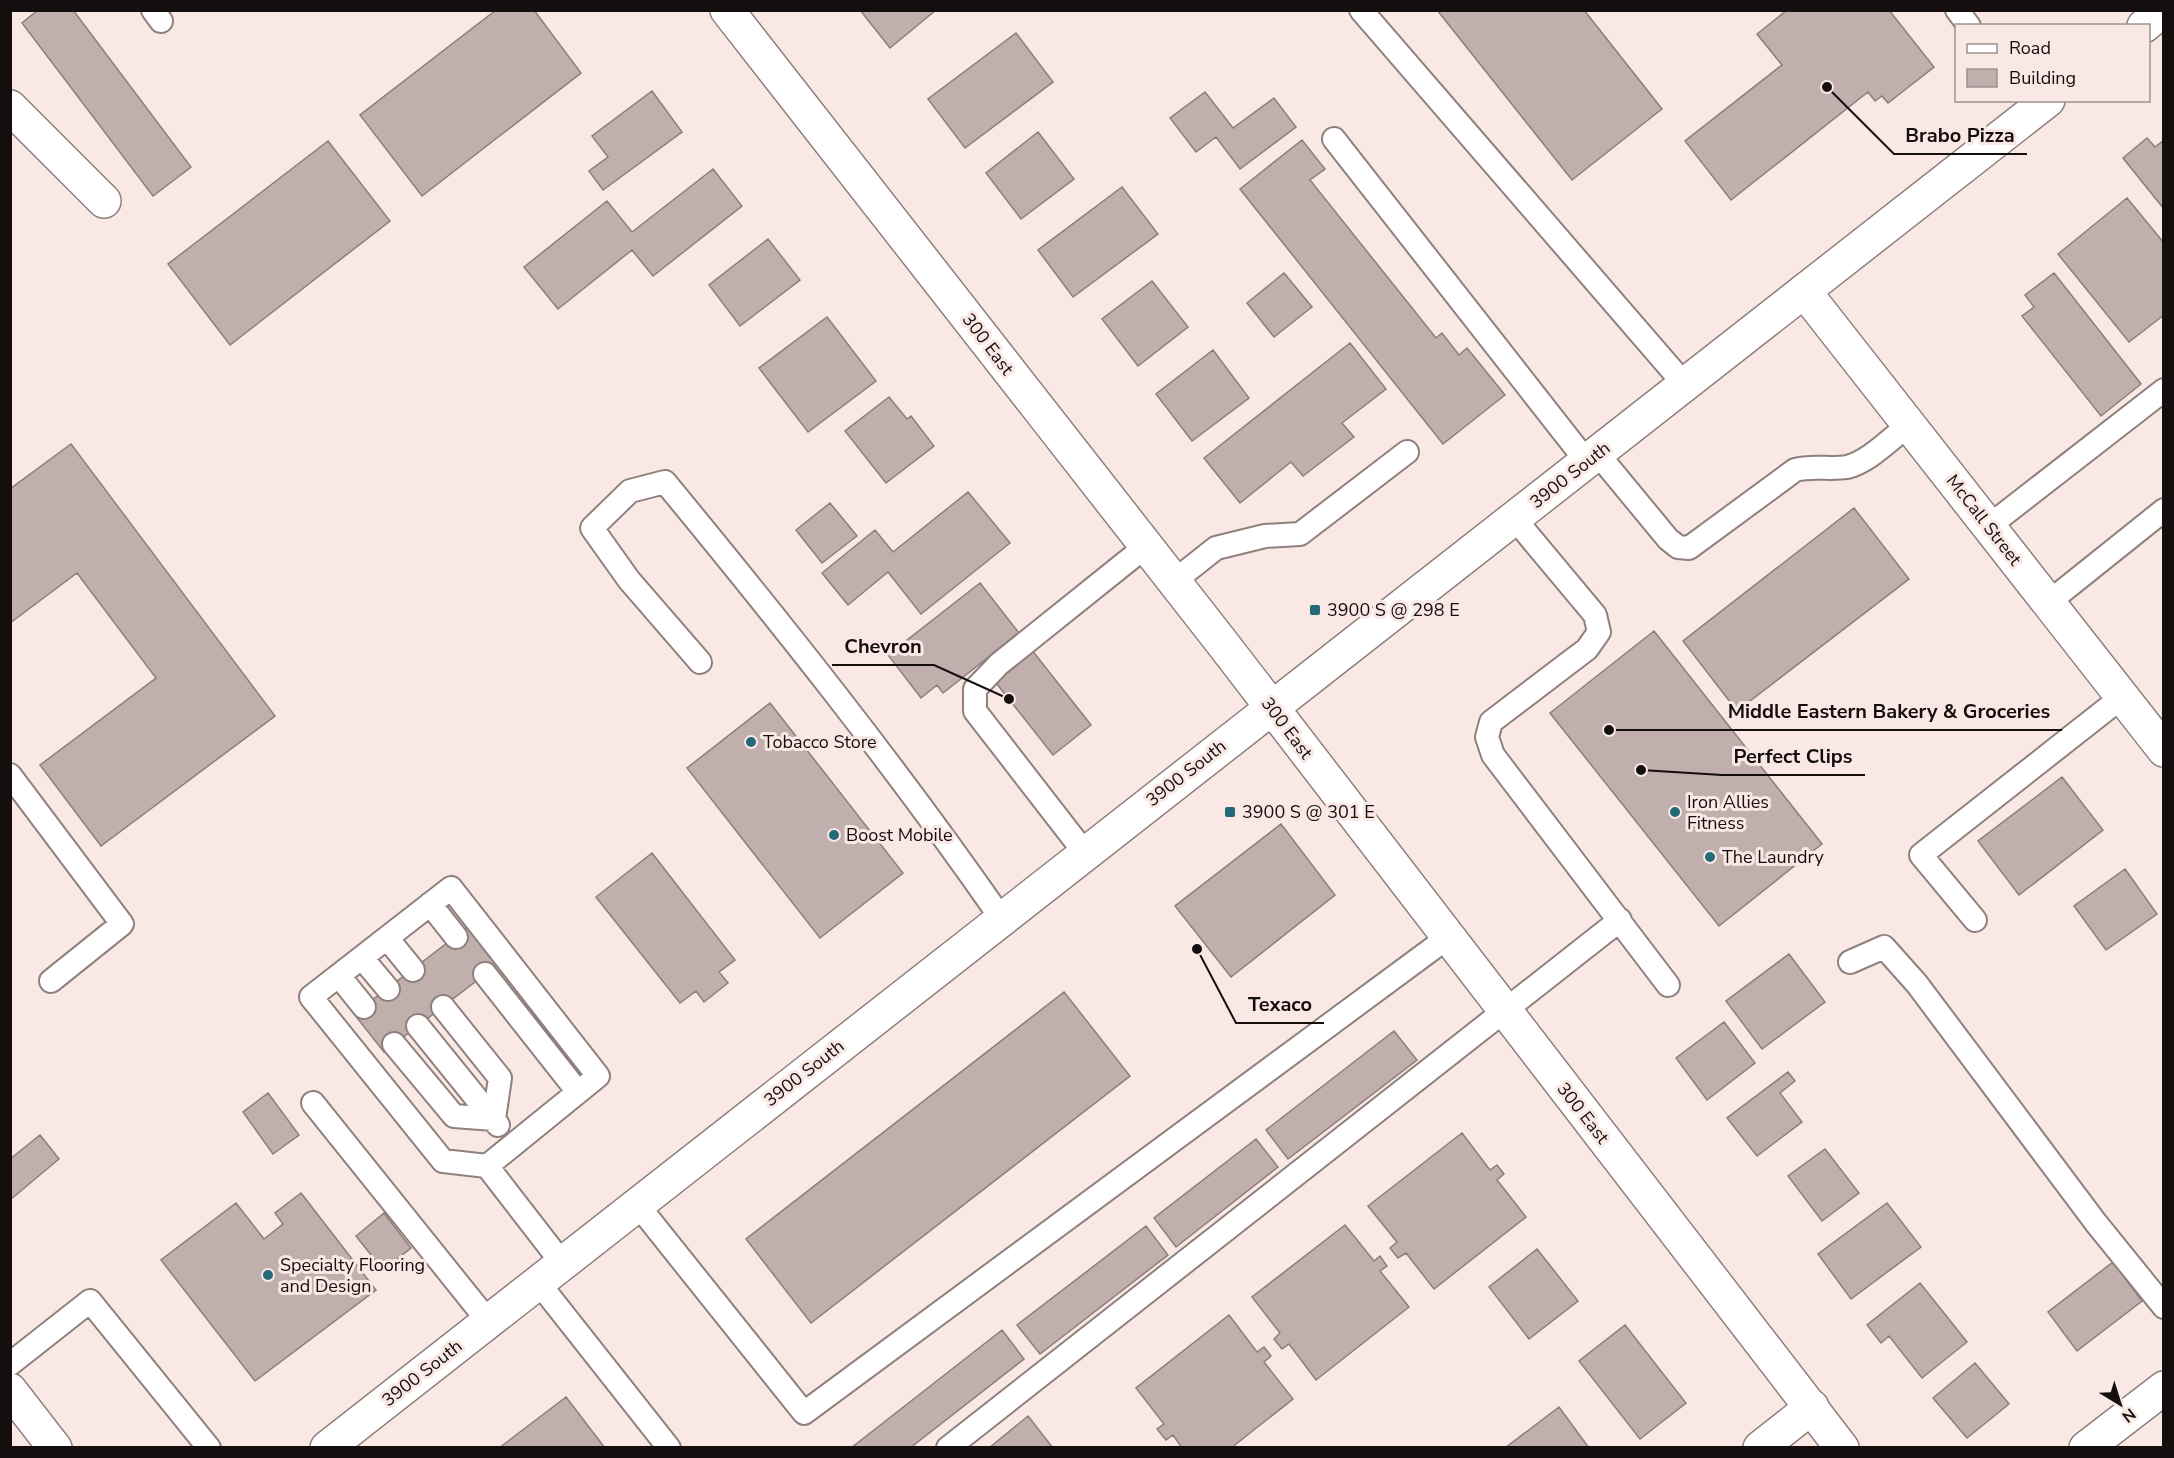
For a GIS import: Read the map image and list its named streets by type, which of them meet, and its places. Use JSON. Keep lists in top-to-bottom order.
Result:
{
  "streets": {
    "street": ["300 East", "3900 South", "McCall Street"]
  },
  "crossings": [
    ["300 East", "3900 South"],
    ["3900 South", "McCall Street"]
  ],
  "places": {
    "other": [
      "Brabo Pizza",
      "Chevron",
      "Middle Eastern Bakery & Groceries",
      "Tobacco Store",
      "Perfect Clips",
      "Iron Allies Fitness",
      "Boost Mobile",
      "The Laundry",
      "Texaco",
      "Specialty Flooring and Design"
    ],
    "transit": ["3900 S @ 298 E", "3900 S @ 301 E"]
  },
  "legend": ["Road", "Building"],
  "north": "bottom right"
}
